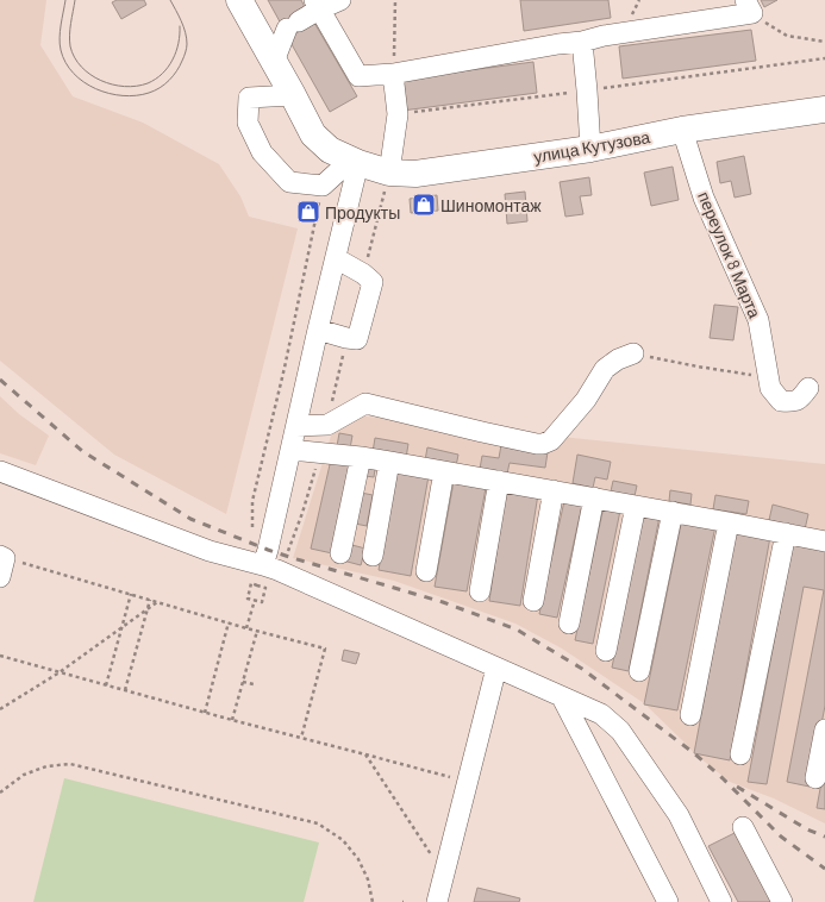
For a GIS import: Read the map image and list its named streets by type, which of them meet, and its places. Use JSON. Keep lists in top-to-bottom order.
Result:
{
  "streets": {
    "main road": ["улица Кутузова"],
    "street": ["переулок 8 Марта"]
  },
  "crossings": [
    ["улица Кутузова", "переулок 8 Марта"]
  ],
  "places": {
    "shop": ["Шиномонтаж", "Продукты"]
  }
}
